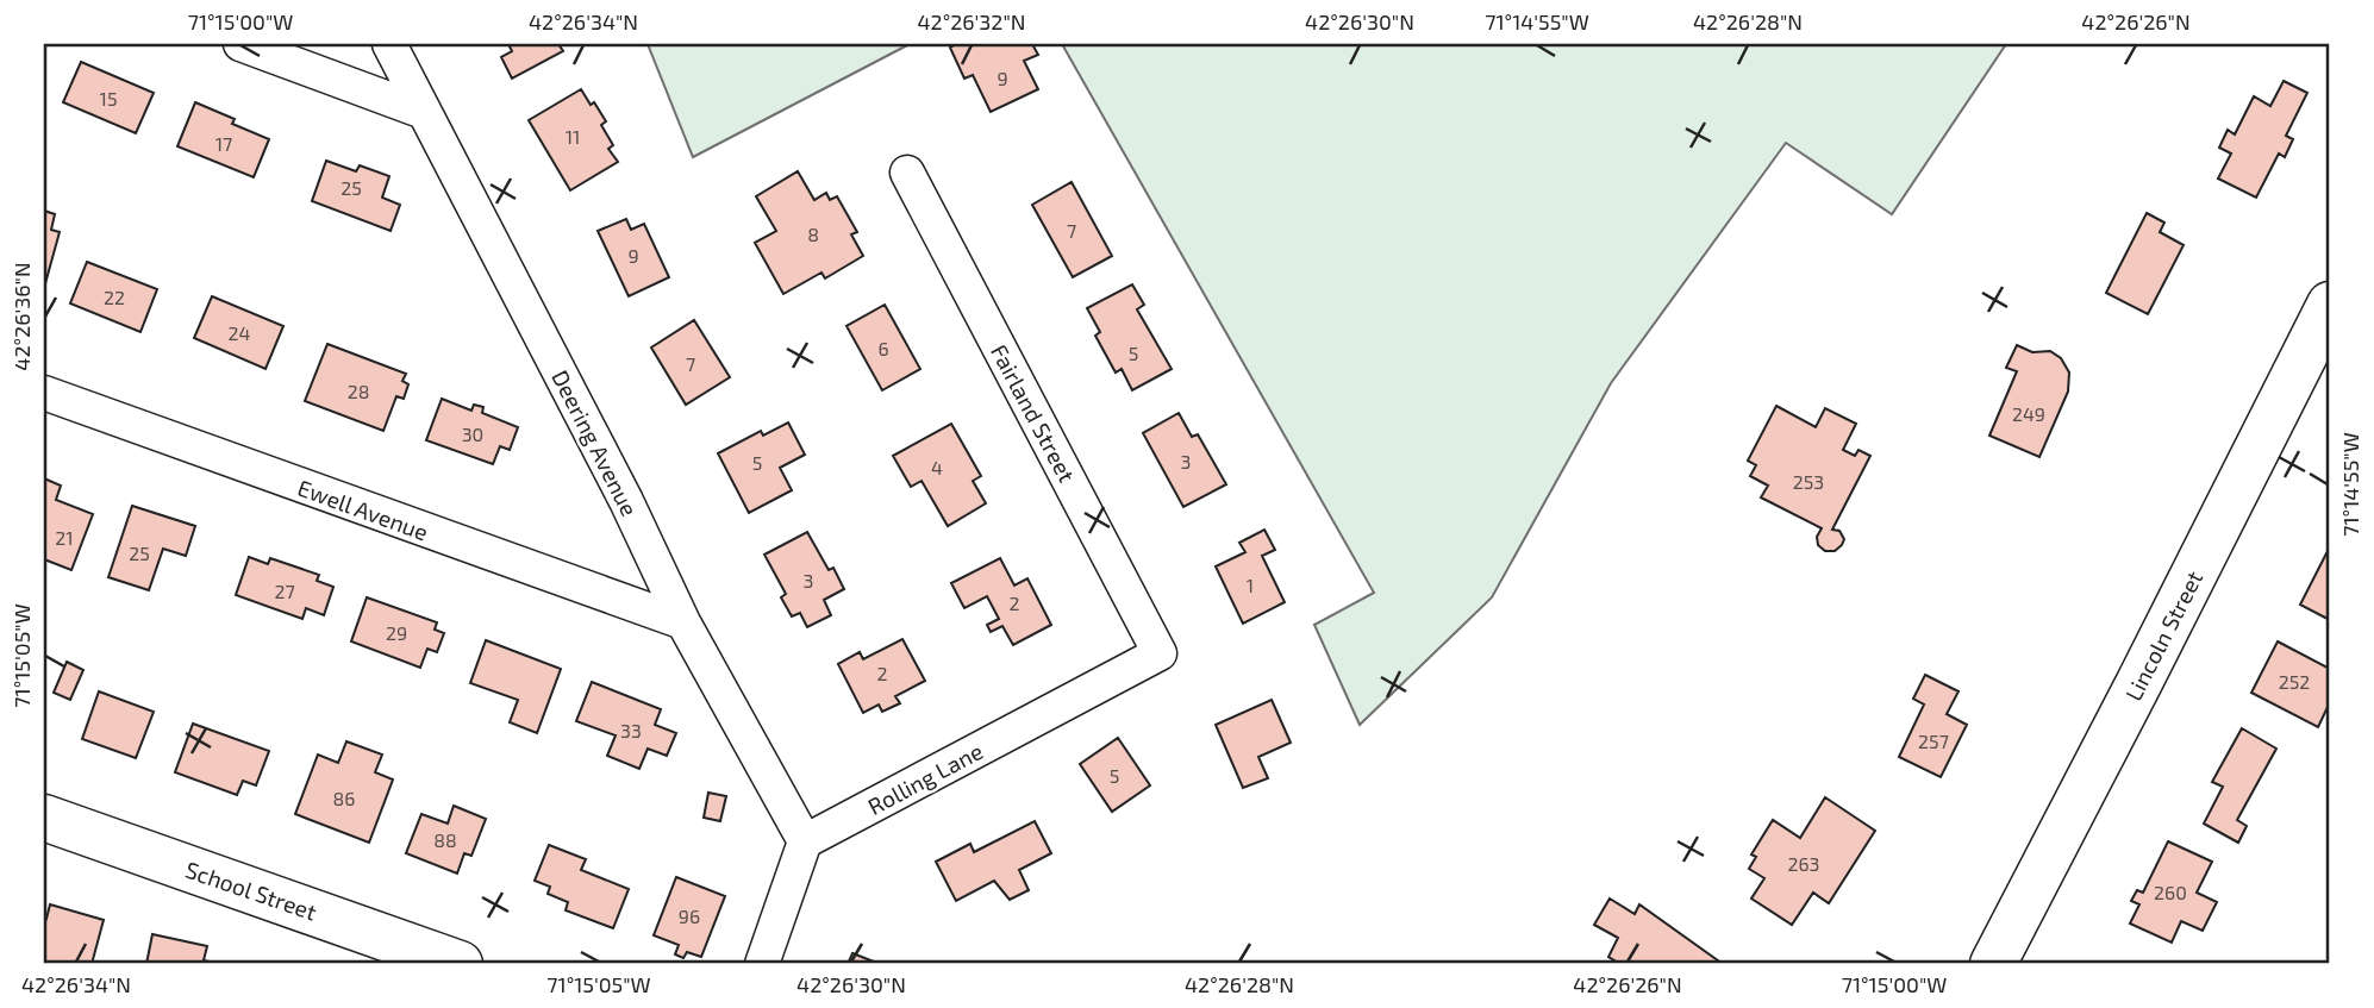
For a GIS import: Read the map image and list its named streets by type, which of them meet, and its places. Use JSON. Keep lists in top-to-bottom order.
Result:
{
  "streets": {
    "street": [
      "Fairland Street",
      "Deering Avenue",
      "Ewell Avenue",
      "Lincoln Street",
      "Rolling Lane",
      "School Street"
    ]
  },
  "crossings": [
    ["Fairland Street", "Rolling Lane"],
    ["Deering Avenue", "Ewell Avenue"],
    ["Deering Avenue", "Rolling Lane"]
  ],
  "house_numbers": [
    "9",
    "15",
    "11",
    "17",
    "25",
    "7",
    "8",
    "9",
    "22",
    "24",
    "6",
    "5",
    "7",
    "28",
    "249",
    "30",
    "3",
    "5",
    "4",
    "253",
    "21",
    "25",
    "3",
    "1",
    "27",
    "2",
    "29",
    "2",
    "252",
    "33",
    "257",
    "5",
    "86",
    "88",
    "263",
    "260",
    "96"
  ],
  "coordinates": [
    "71°15'00\"W",
    "42°26'34\"N",
    "42°26'32\"N",
    "42°26'30\"N",
    "71°14'55\"W",
    "42°26'28\"N",
    "42°26'26\"N",
    "42°26'36\"N",
    "71°15'05\"W"
  ]
}
